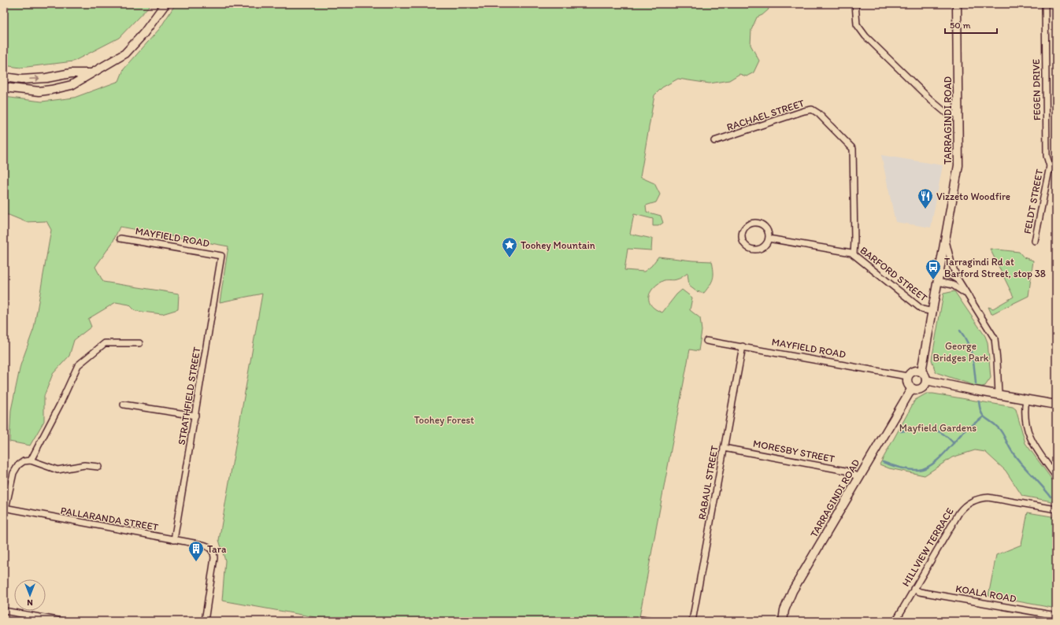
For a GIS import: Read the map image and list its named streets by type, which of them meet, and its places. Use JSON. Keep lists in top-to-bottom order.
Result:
{
  "streets": {
    "street": [
      "FEGEN DRIVE",
      "RACHAEL STREET",
      "TARRAGINDI ROAD",
      "FELDT STREET",
      "MAYFIELD ROAD",
      "BARFORD STREET",
      "STRATHFIELD STREET",
      "MORESBY STREET",
      "RABAUL STREET",
      "PALLARANDA STREET",
      "HILLVIEW TERRACE",
      "KOALA ROAD"
    ]
  },
  "crossings": [
    ["FEGEN DRIVE", "FELDT STREET"],
    ["RACHAEL STREET", "BARFORD STREET"],
    ["TARRAGINDI ROAD", "MAYFIELD ROAD"],
    ["TARRAGINDI ROAD", "BARFORD STREET"],
    ["TARRAGINDI ROAD", "MORESBY STREET"],
    ["MAYFIELD ROAD", "STRATHFIELD STREET"],
    ["MAYFIELD ROAD", "RABAUL STREET"],
    ["STRATHFIELD STREET", "PALLARANDA STREET"],
    ["MORESBY STREET", "RABAUL STREET"],
    ["HILLVIEW TERRACE", "KOALA ROAD"]
  ],
  "parks": ["George Bridges Park", "Toohey Forest", "Mayfield Gardens"],
  "places": {
    "restaurant": ["Vizzeto Woodfire"],
    "place": ["Toohey Mountain"],
    "bus stop": ["Tarragindi Rd at Barford Street, stop 38"],
    "building": ["Tara"]
  },
  "scale_bar": "50 m",
  "north": "bottom"
}
